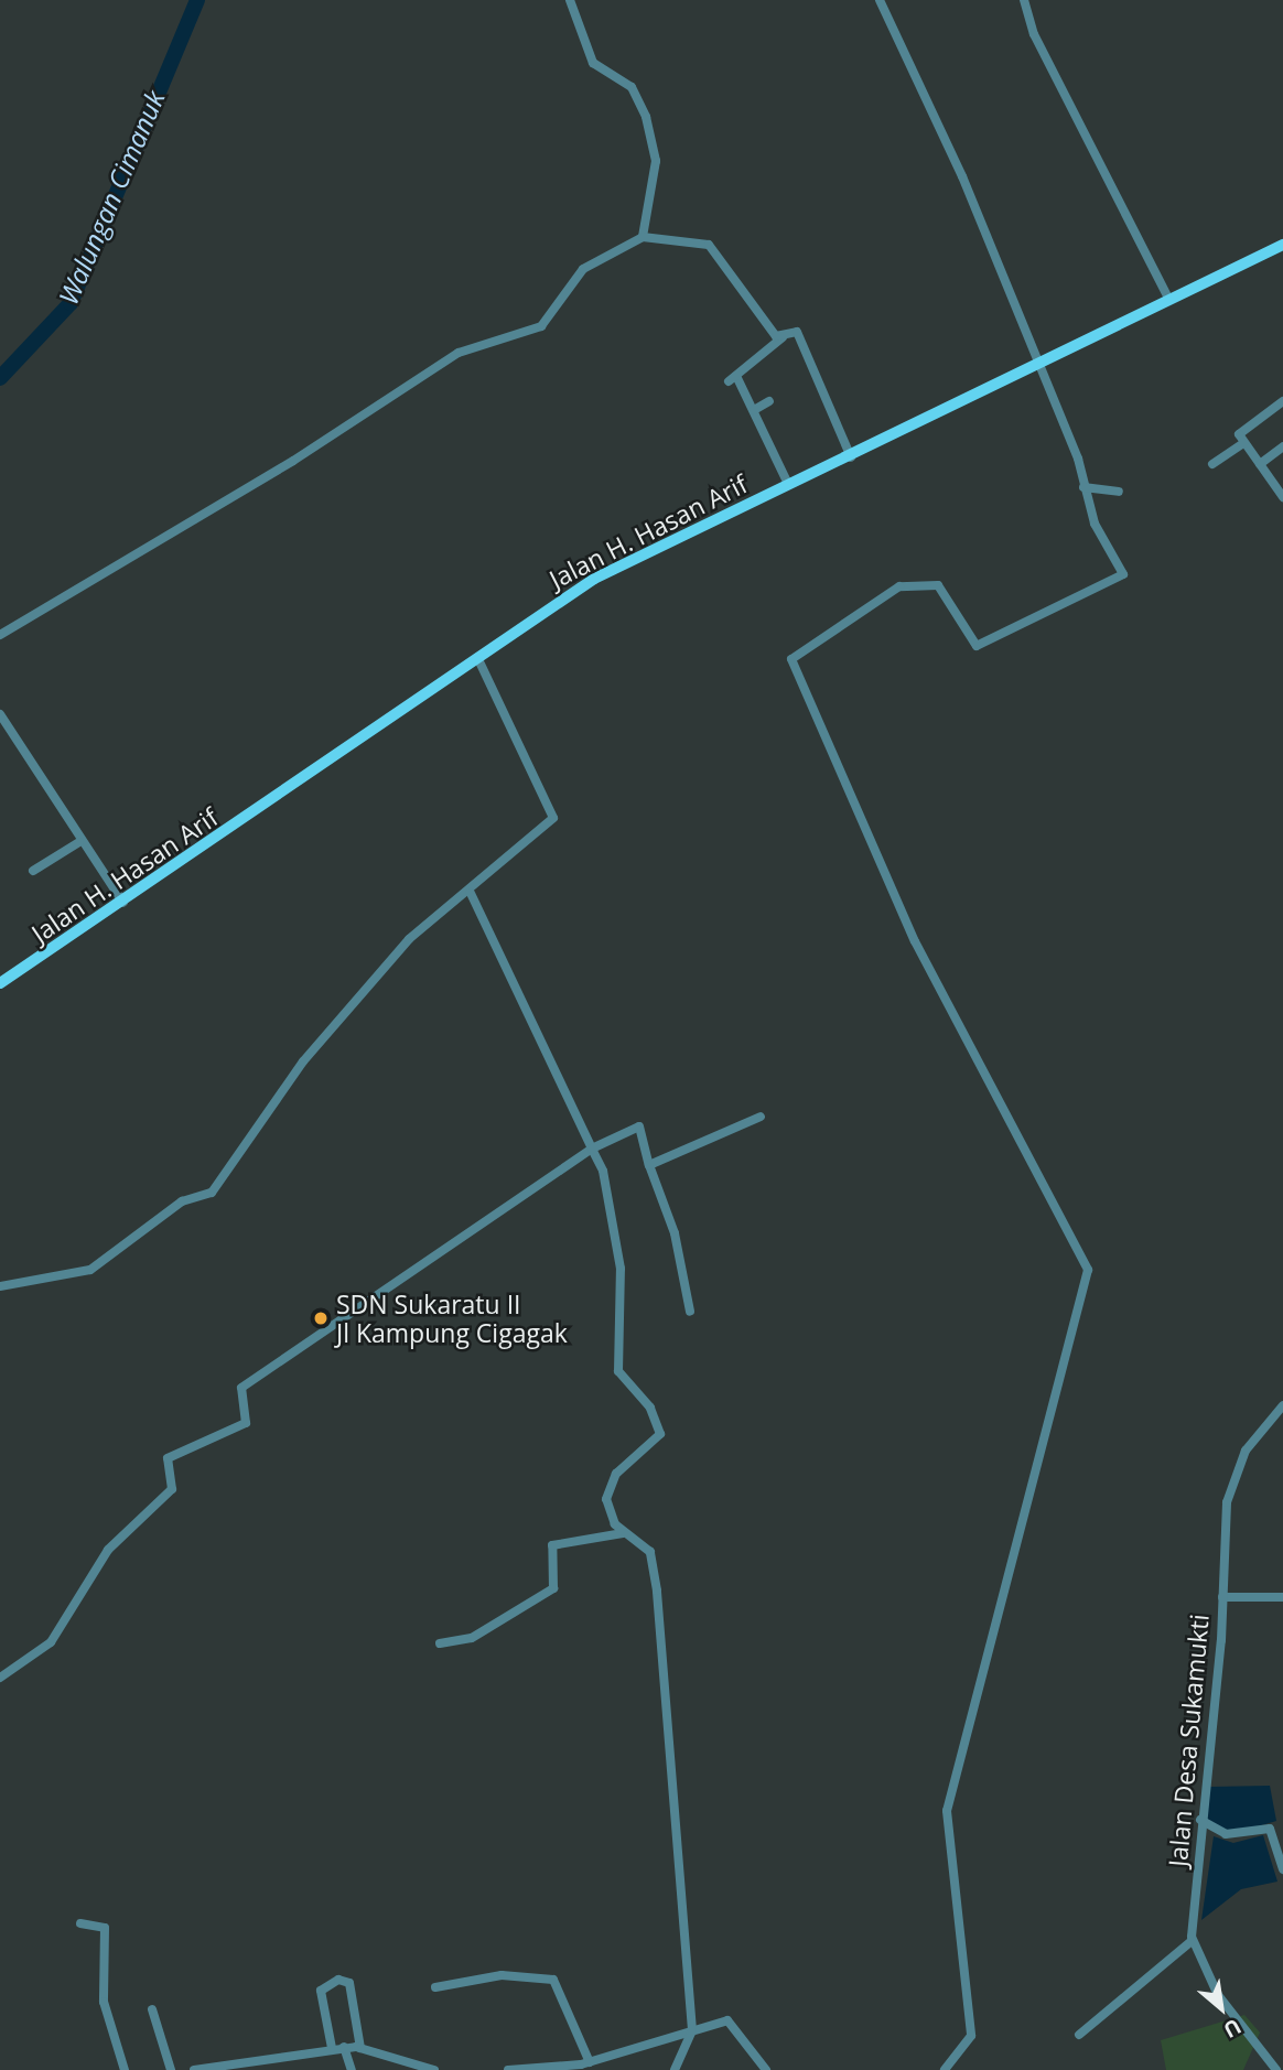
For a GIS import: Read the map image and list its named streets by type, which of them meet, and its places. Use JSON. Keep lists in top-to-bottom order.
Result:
{
  "streets": {
    "main road": ["Jalan H. Hasan Arif"],
    "street": ["Jalan Desa Sukamukti"]
  },
  "water": ["Walungan Cimanuk"],
  "places": ["SDN Sukaratu II Jl Kampung Cigagak"],
  "north": "bottom right"
}
